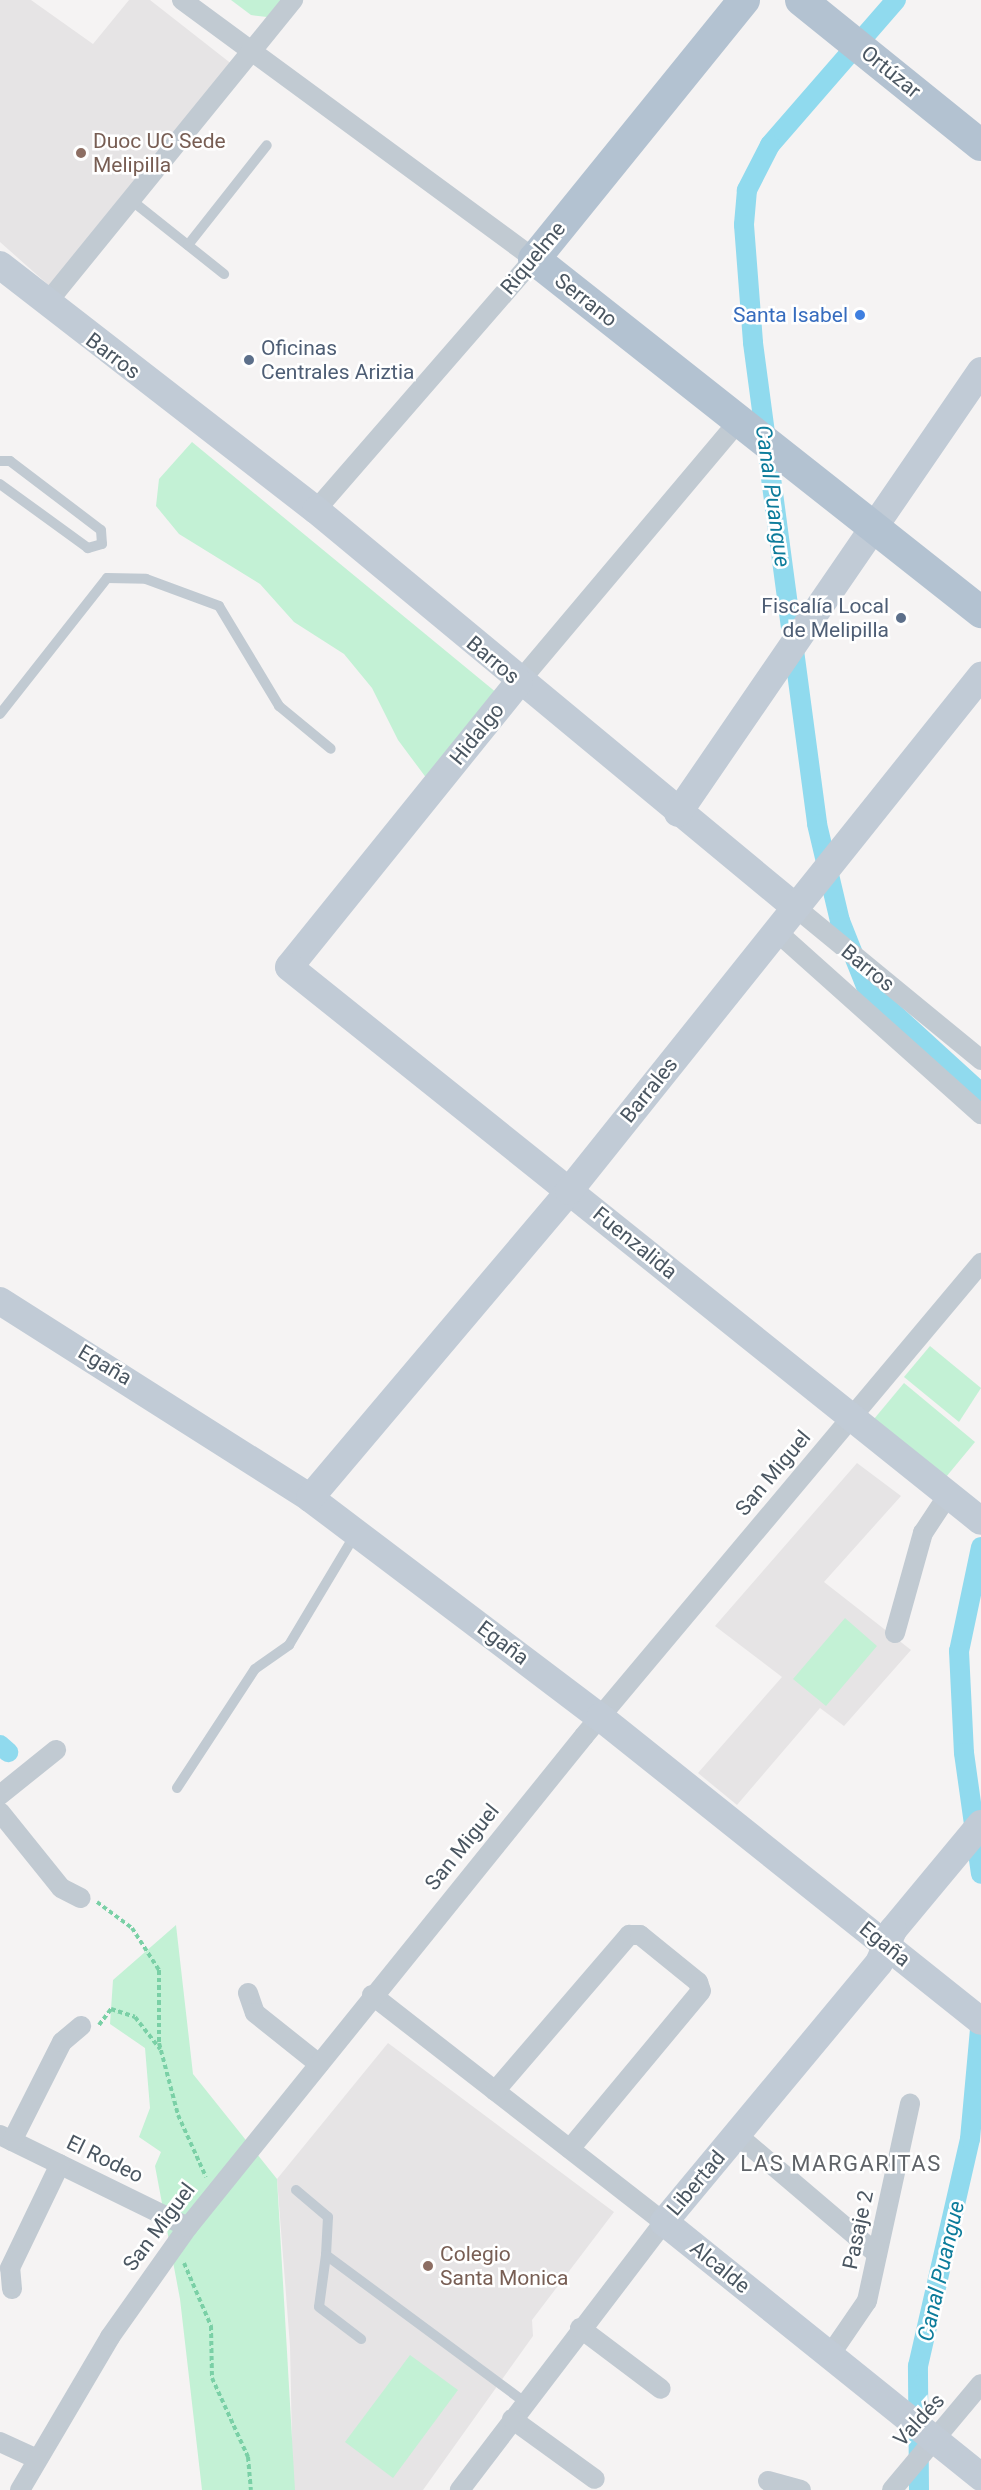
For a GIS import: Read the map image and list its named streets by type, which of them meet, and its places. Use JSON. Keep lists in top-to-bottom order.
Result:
{
  "streets": {
    "main road": ["Ortúzar", "Riquelme", "Serrano"],
    "street": [
      "Barros",
      "Hidalgo",
      "Barrales",
      "Fuenzalida",
      "Egaña",
      "San Miguel",
      "El Rodeo",
      "Libertad",
      "Pasaje 2",
      "Alcalde",
      "Valdés"
    ]
  },
  "crossings": [
    ["Riquelme", "Serrano"],
    ["Riquelme", "Barros"],
    ["Serrano", "Hidalgo"],
    ["Barros", "Hidalgo"],
    ["Barros", "Barrales"],
    ["Hidalgo", "Fuenzalida"],
    ["Barrales", "Fuenzalida"],
    ["Barrales", "Egaña"],
    ["Fuenzalida", "San Miguel"],
    ["Egaña", "San Miguel"],
    ["Egaña", "Libertad"],
    ["San Miguel", "El Rodeo"],
    ["San Miguel", "Alcalde"],
    ["Libertad", "Alcalde"],
    ["Pasaje 2", "Alcalde"],
    ["Alcalde", "Valdés"]
  ],
  "districts": ["LAS MARGARITAS"],
  "water": ["Canal Puangue"],
  "places": [
    "Duoc UC Sede Melipilla",
    "Santa Isabel",
    "Oficinas Centrales Ariztia",
    "Fiscalía Local de Melipilla",
    "Colegio Santa Monica"
  ]
}
